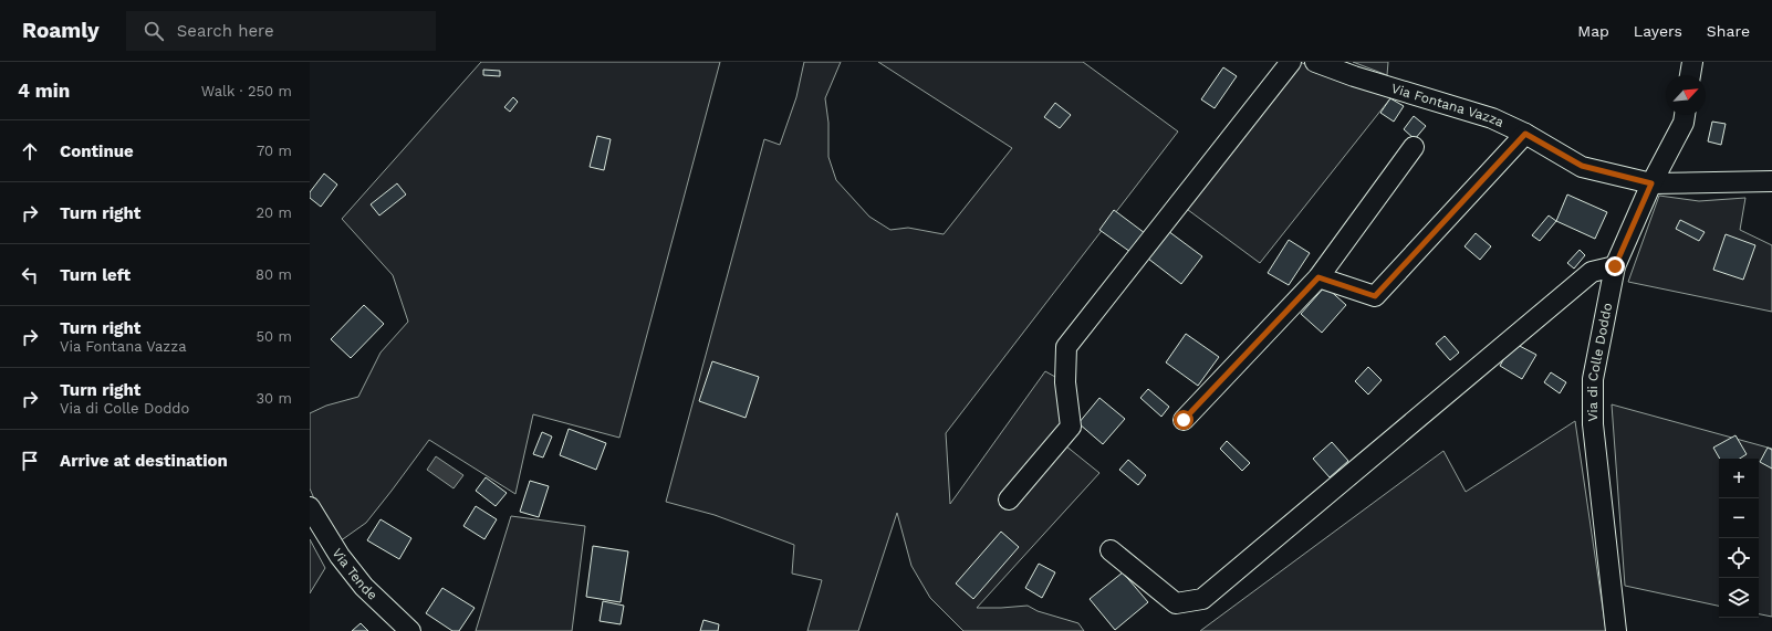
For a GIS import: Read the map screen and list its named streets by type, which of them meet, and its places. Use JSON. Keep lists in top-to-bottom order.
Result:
{
  "streets": {
    "street": ["Via Fontana Vazza", "Via di Colle Doddo", "Via Tende"]
  },
  "crossings": [
    ["Via Fontana Vazza", "Via di Colle Doddo"]
  ],
  "north": "top right",
  "page": {
    "header": "Roamly",
    "search": "Search here",
    "nav": ["Map", "Layers", "Share"],
    "heading": ["4 min", "Walk · 250 m"],
    "list": [
      ["Continue", "70 m"],
      ["Turn right", "20 m"],
      ["Turn left", "80 m"],
      ["Turn right", "Via Fontana Vazza", "50 m"],
      ["Turn right", "Via di Colle Doddo", "30 m"],
      "Arrive at destination"
    ],
    "map_buttons": ["+", "−"]
  }
}
